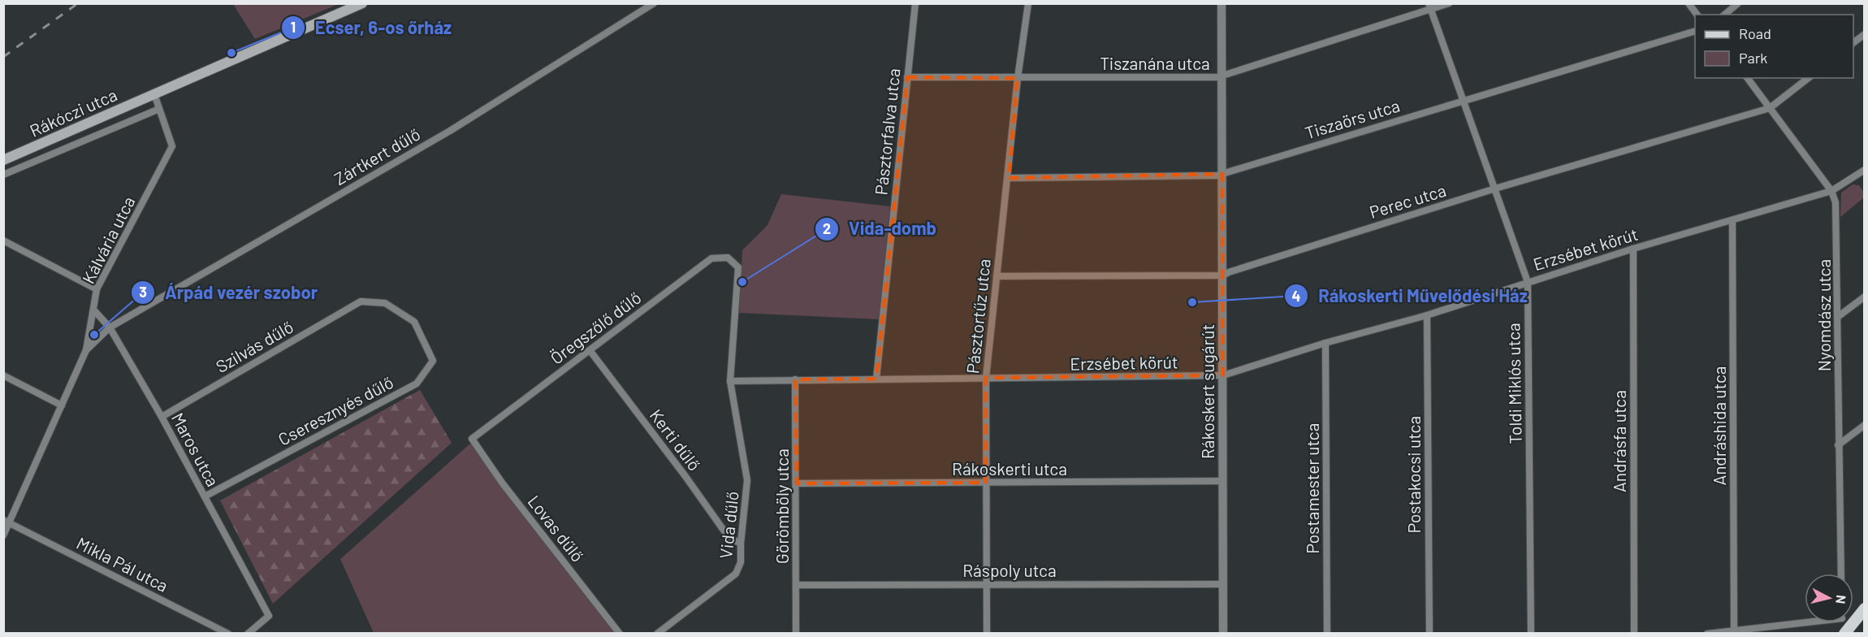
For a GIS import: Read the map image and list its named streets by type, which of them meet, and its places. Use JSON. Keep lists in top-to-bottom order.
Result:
{
  "streets": {
    "main road": ["Rákóczi utca"],
    "street": [
      "Tiszanána utca",
      "Tiszaörs utca",
      "Pásztorfalva utca",
      "Zártkert dűlő",
      "Perec utca",
      "Kálvária utca",
      "Erzsébet körút",
      "Nyomdász utca",
      "Pásztortűz utca",
      "Öregszőlő dűlő",
      "Szilvás dűlő",
      "Toldi Miklós utca",
      "Rákoskert sugárút",
      "Cseresznyés dűlő",
      "Andráshida utca",
      "Kerti dűlő",
      "Andrásfa utca",
      "Maros utca",
      "Rákoskerti utca",
      "Postakocsi utca",
      "Postamester utca",
      "Görömböly utca",
      "Vida dűlő",
      "Lovas dűlő",
      "Mikla Pál utca",
      "Ráspoly utca"
    ]
  },
  "crossings": [
    ["Tiszanána utca", "Pásztorfalva utca"],
    ["Tiszanána utca", "Pásztortűz utca"],
    ["Tiszanána utca", "Toldi Miklós utca"],
    ["Tiszanána utca", "Rákoskert sugárút"],
    ["Rákóczi utca", "Kálvária utca"],
    ["Tiszaörs utca", "Pásztortűz utca"],
    ["Tiszaörs utca", "Toldi Miklós utca"],
    ["Tiszaörs utca", "Rákoskert sugárút"],
    ["Pásztorfalva utca", "Erzsébet körút"],
    ["Zártkert dűlő", "Maros utca"],
    ["Perec utca", "Nyomdász utca"],
    ["Perec utca", "Pásztortűz utca"],
    ["Perec utca", "Toldi Miklós utca"],
    ["Perec utca", "Rákoskert sugárút"],
    ["Kálvária utca", "Maros utca"],
    ["Kálvária utca", "Mikla Pál utca"],
    ["Erzsébet körút", "Nyomdász utca"],
    ["Erzsébet körút", "Pásztortűz utca"],
    ["Erzsébet körút", "Toldi Miklós utca"],
    ["Erzsébet körút", "Rákoskert sugárút"],
    ["Erzsébet körút", "Andráshida utca"],
    ["Erzsébet körút", "Andrásfa utca"],
    ["Erzsébet körút", "Postakocsi utca"],
    ["Erzsébet körút", "Postamester utca"],
    ["Erzsébet körút", "Görömböly utca"],
    ["Erzsébet körút", "Vida dűlő"],
    ["Pásztortűz utca", "Rákoskerti utca"],
    ["Pásztortűz utca", "Ráspoly utca"],
    ["Öregszőlő dűlő", "Kerti dűlő"],
    ["Öregszőlő dűlő", "Vida dűlő"],
    ["Öregszőlő dűlő", "Lovas dűlő"],
    ["Szilvás dűlő", "Cseresznyés dűlő"],
    ["Szilvás dűlő", "Maros utca"],
    ["Rákoskert sugárút", "Rákoskerti utca"],
    ["Rákoskert sugárút", "Ráspoly utca"],
    ["Cseresznyés dűlő", "Maros utca"],
    ["Kerti dűlő", "Vida dűlő"],
    ["Rákoskerti utca", "Görömböly utca"],
    ["Görömböly utca", "Ráspoly utca"]
  ],
  "places": [
    "Ecser, 6-os őrház",
    "Vida-domb",
    "Rákoskerti Művelődési Ház",
    "Árpád vezér szobor"
  ],
  "legend": ["Road", "Park"],
  "north": "right"
}
